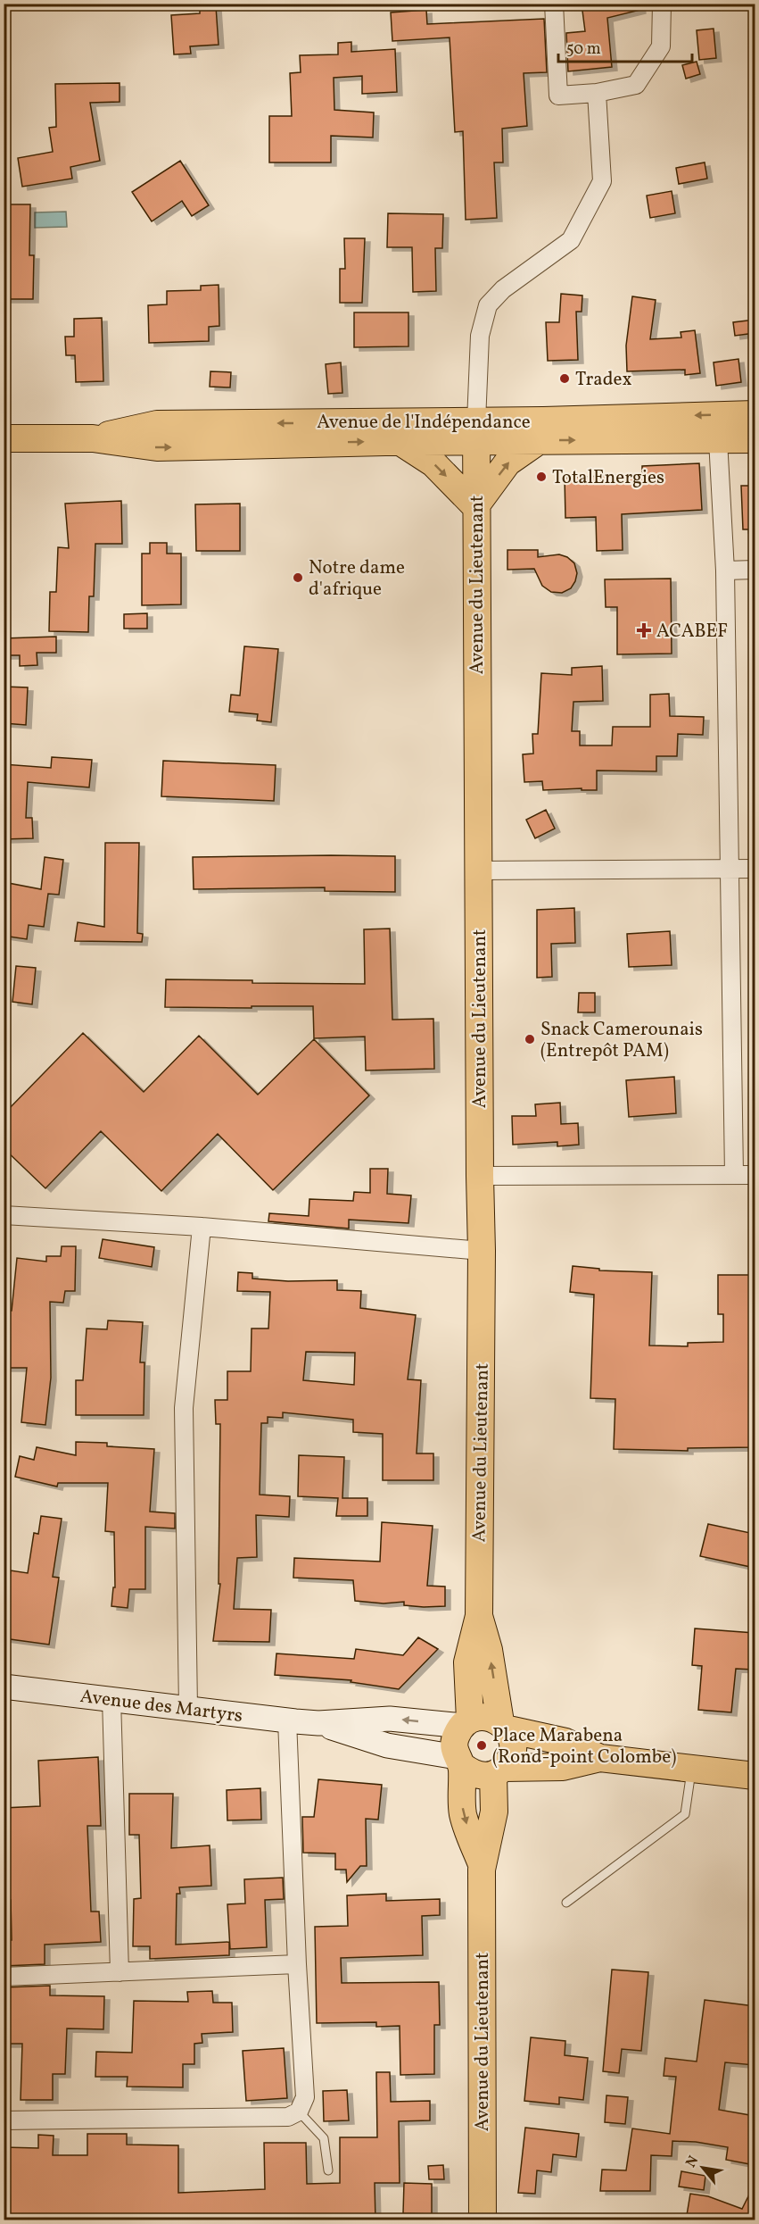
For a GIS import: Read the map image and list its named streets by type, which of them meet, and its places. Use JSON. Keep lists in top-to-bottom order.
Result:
{
  "streets": {
    "main road": ["Avenue de l'Indépendance", "Avenue du Lieutenant", "Avenue des Martyrs"]
  },
  "crossings": [
    ["Avenue de l'Indépendance", "Avenue du Lieutenant"],
    ["Avenue du Lieutenant", "Avenue des Martyrs"]
  ],
  "places": {
    "other": [
      "Tradex",
      "TotalEnergies",
      "Notre dame d'afrique",
      "Snack Camerounais (Entrepôt PAM)",
      "Place Marabena (Rond-point Colombe)"
    ],
    "health": ["ACABEF"]
  },
  "scale_bar": "50 m",
  "north": "top left"
}
